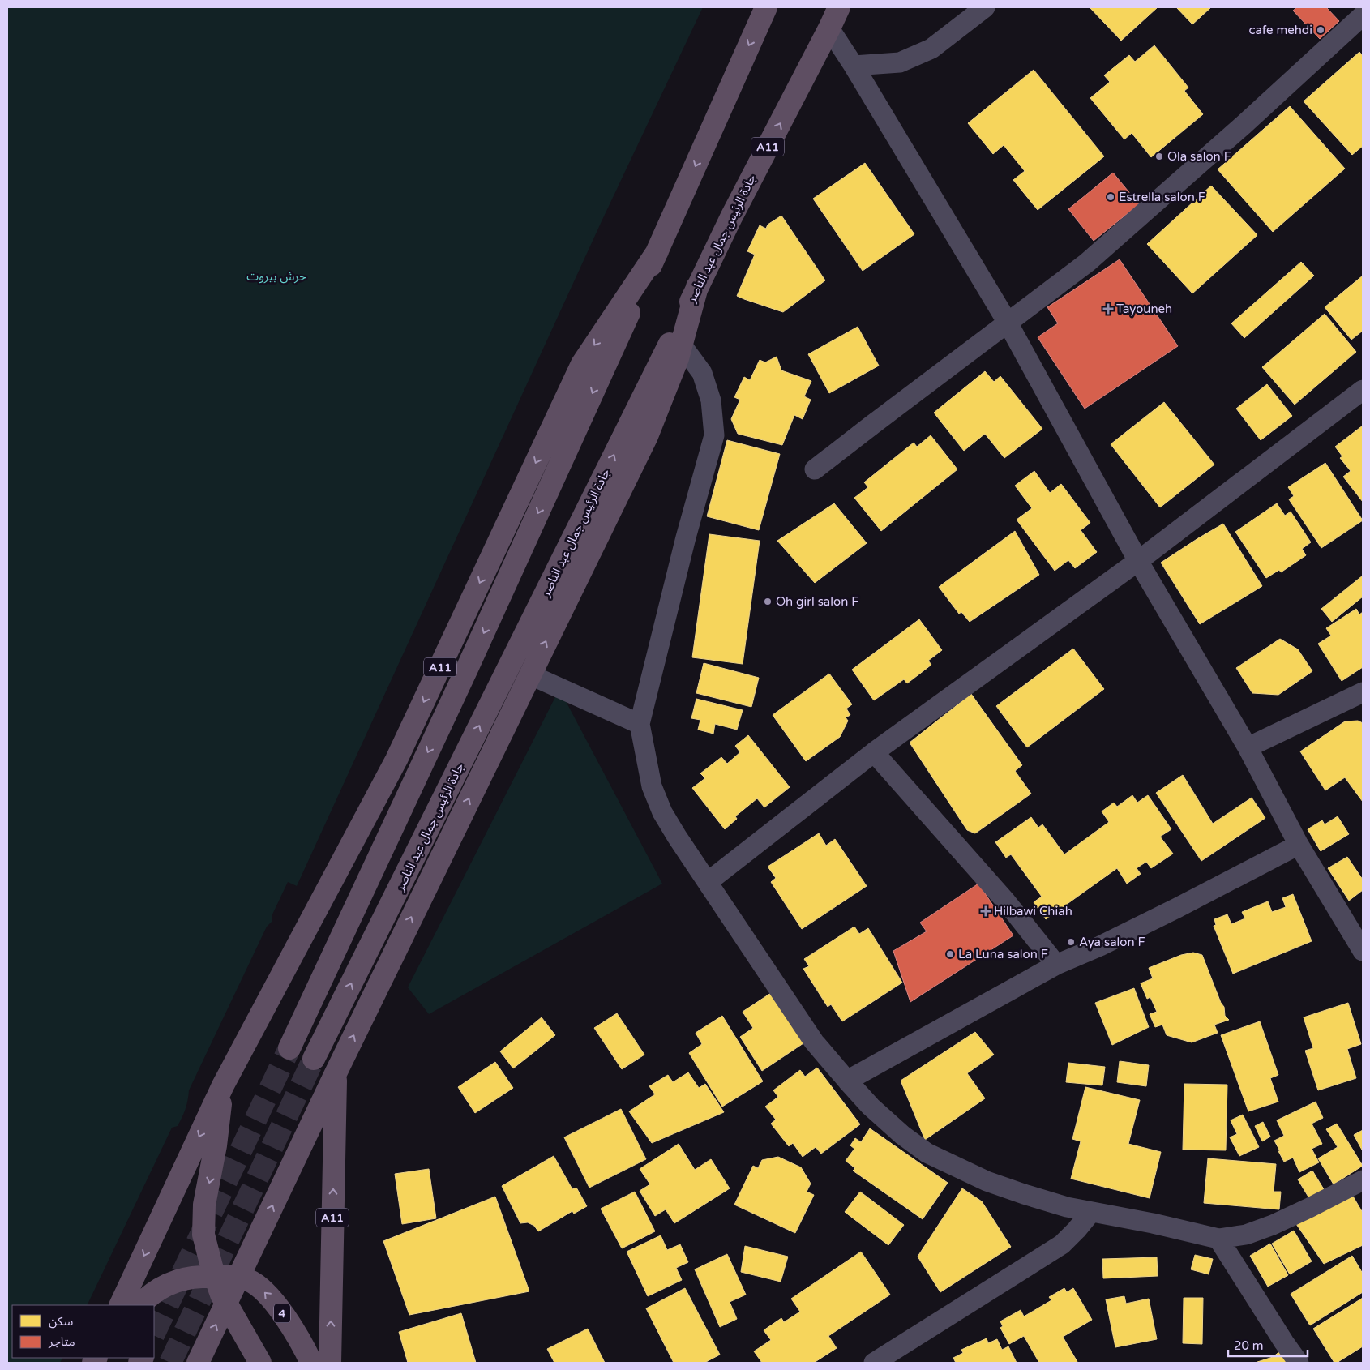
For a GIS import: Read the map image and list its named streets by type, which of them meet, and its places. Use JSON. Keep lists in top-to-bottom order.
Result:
{
  "streets": {
    "highway": ["A11", "جادة الرئيس جمال عبد الناصر", "4"]
  },
  "crossings": [
    ["A11", "جادة الرئيس جمال عبد الناصر"],
    ["A11", "4"]
  ],
  "parks": ["حرش بيروت"],
  "places": {
    "other": [
      "cafe mehdi",
      "Ola salon F",
      "Estrella salon F",
      "Oh girl salon F",
      "Aya salon F",
      "La Luna salon F"
    ],
    "health": ["Tayouneh", "Hilbawi Chiah"]
  },
  "legend": ["سكن", "متاجر"],
  "scale_bar": "20 m"
}
